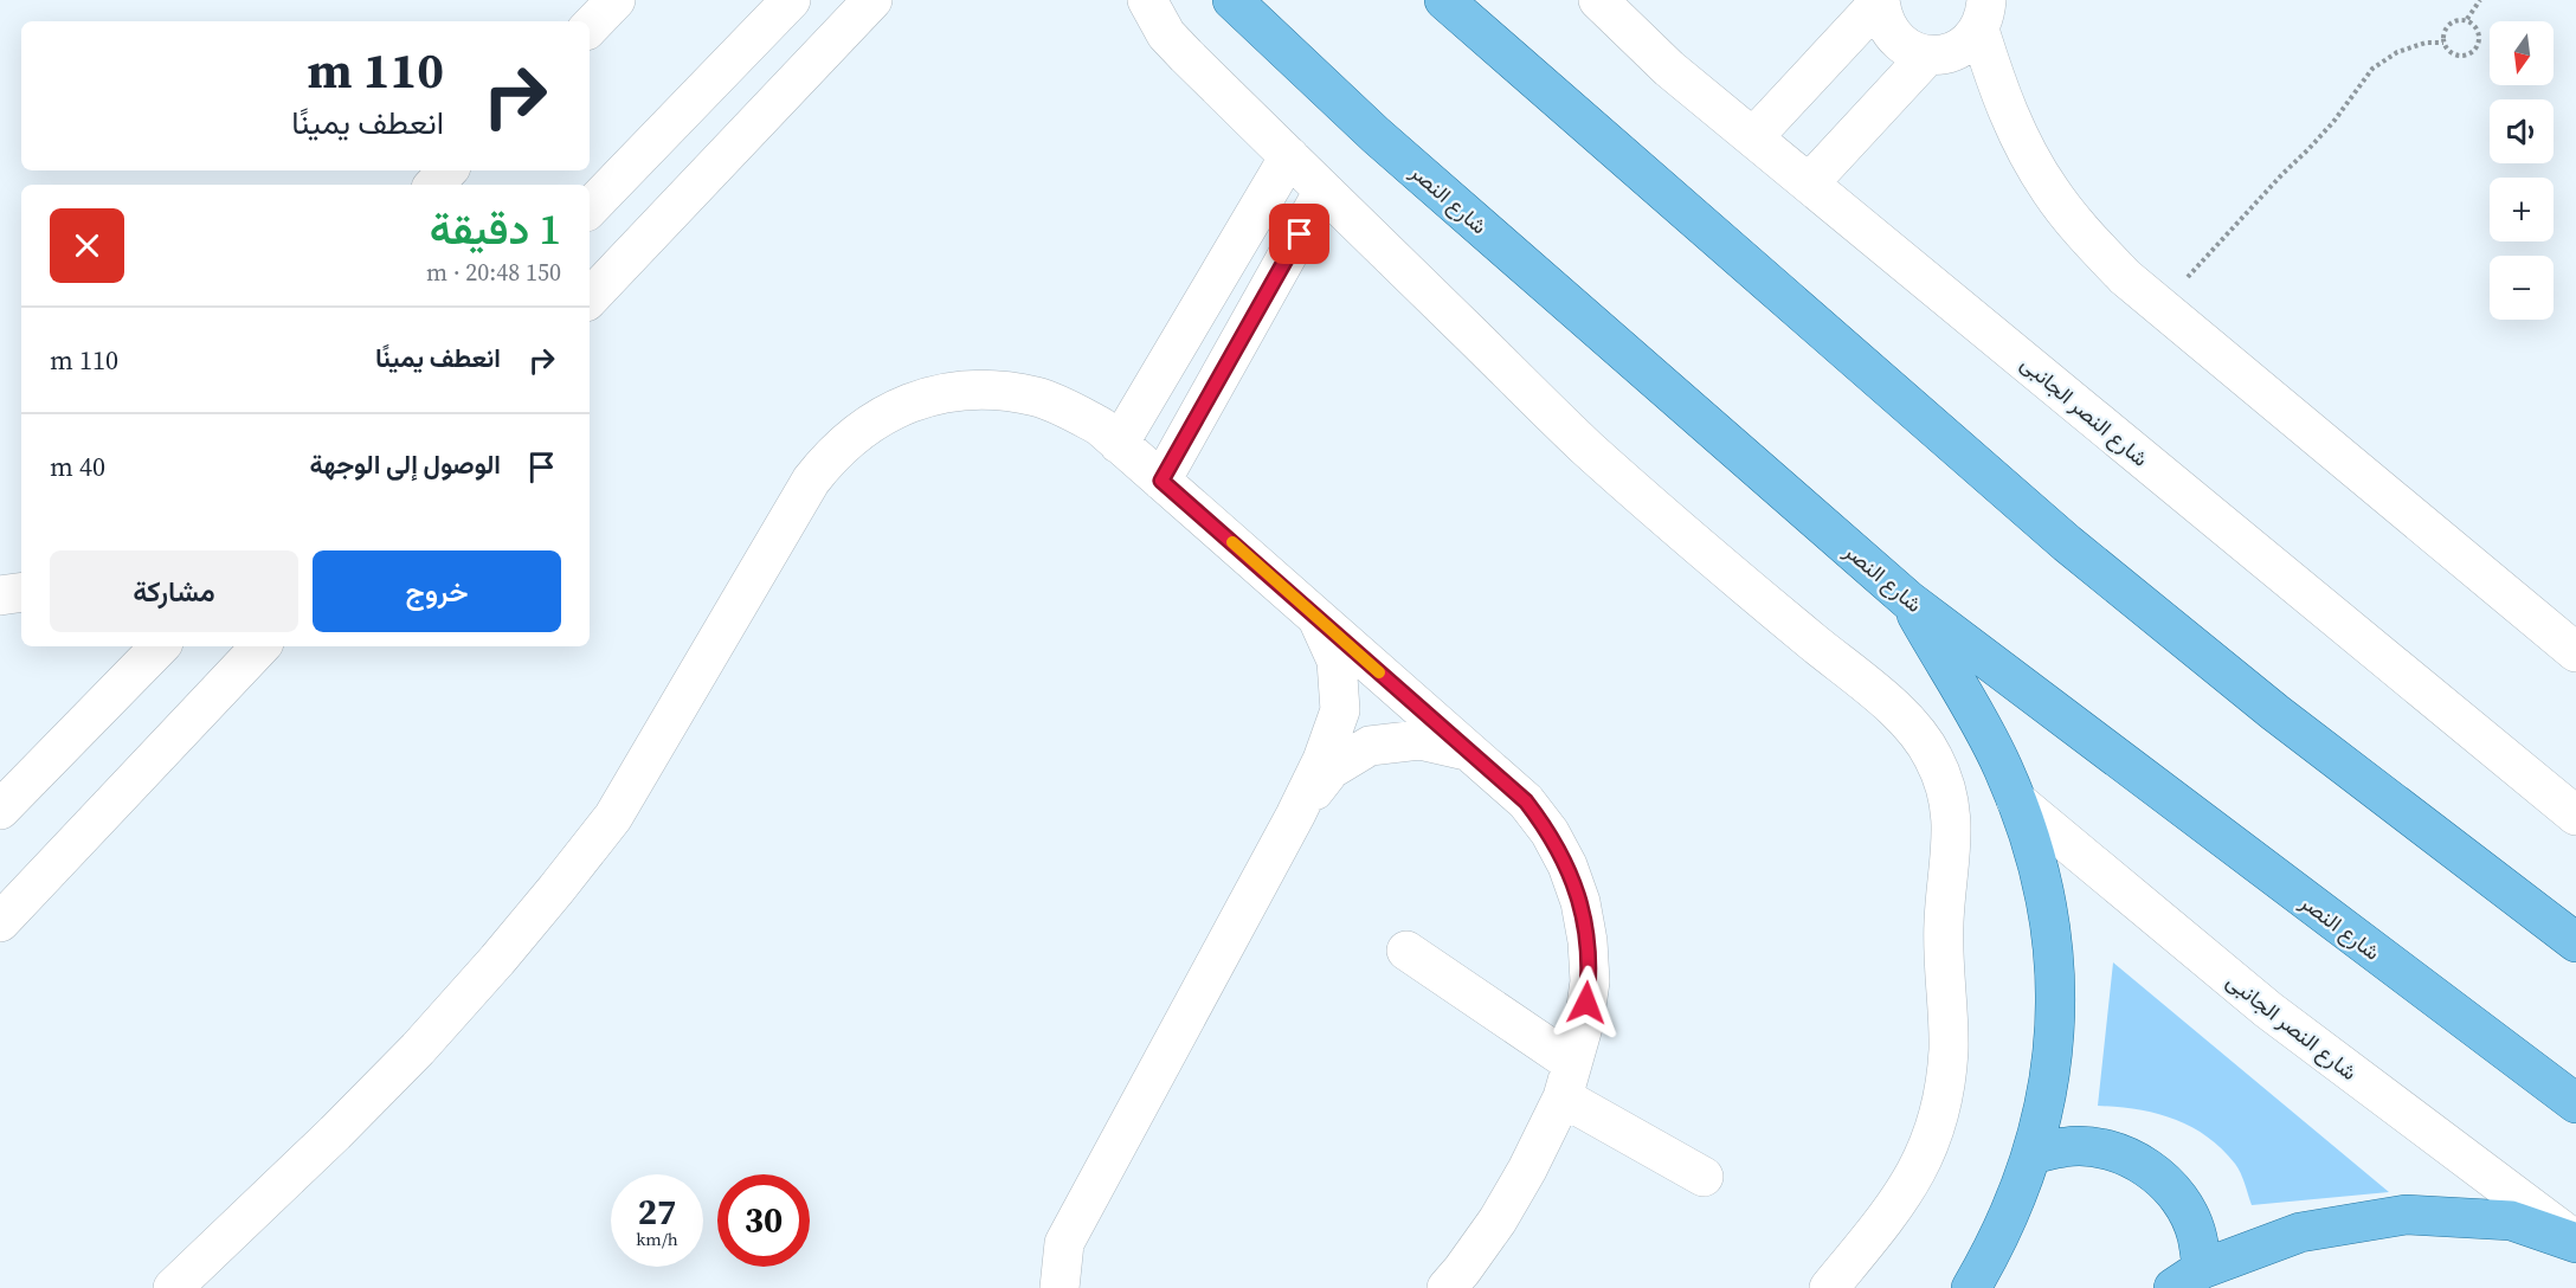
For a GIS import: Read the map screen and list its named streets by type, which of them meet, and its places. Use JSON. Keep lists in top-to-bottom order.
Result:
{
  "streets": {
    "main road": ["شارع النصر"],
    "street": ["شارع النصر الجانبى"]
  },
  "north": "bottom",
  "page": {
    "map_buttons": ["+", "−"],
    "turn": ["110 m", "انعطف يمينًا"],
    "heading": ["1 دقيقة", "150 m · 20:48"],
    "list": [
      {
        "name": "انعطف يمينًا",
        "value": "110 m"
      },
      {
        "name": "الوصول إلى الوجهة",
        "value": "40 m"
      }
    ],
    "buttons": ["خروج", "مشاركة"],
    "speed": "27 km/h",
    "limit": "30"
  }
}
